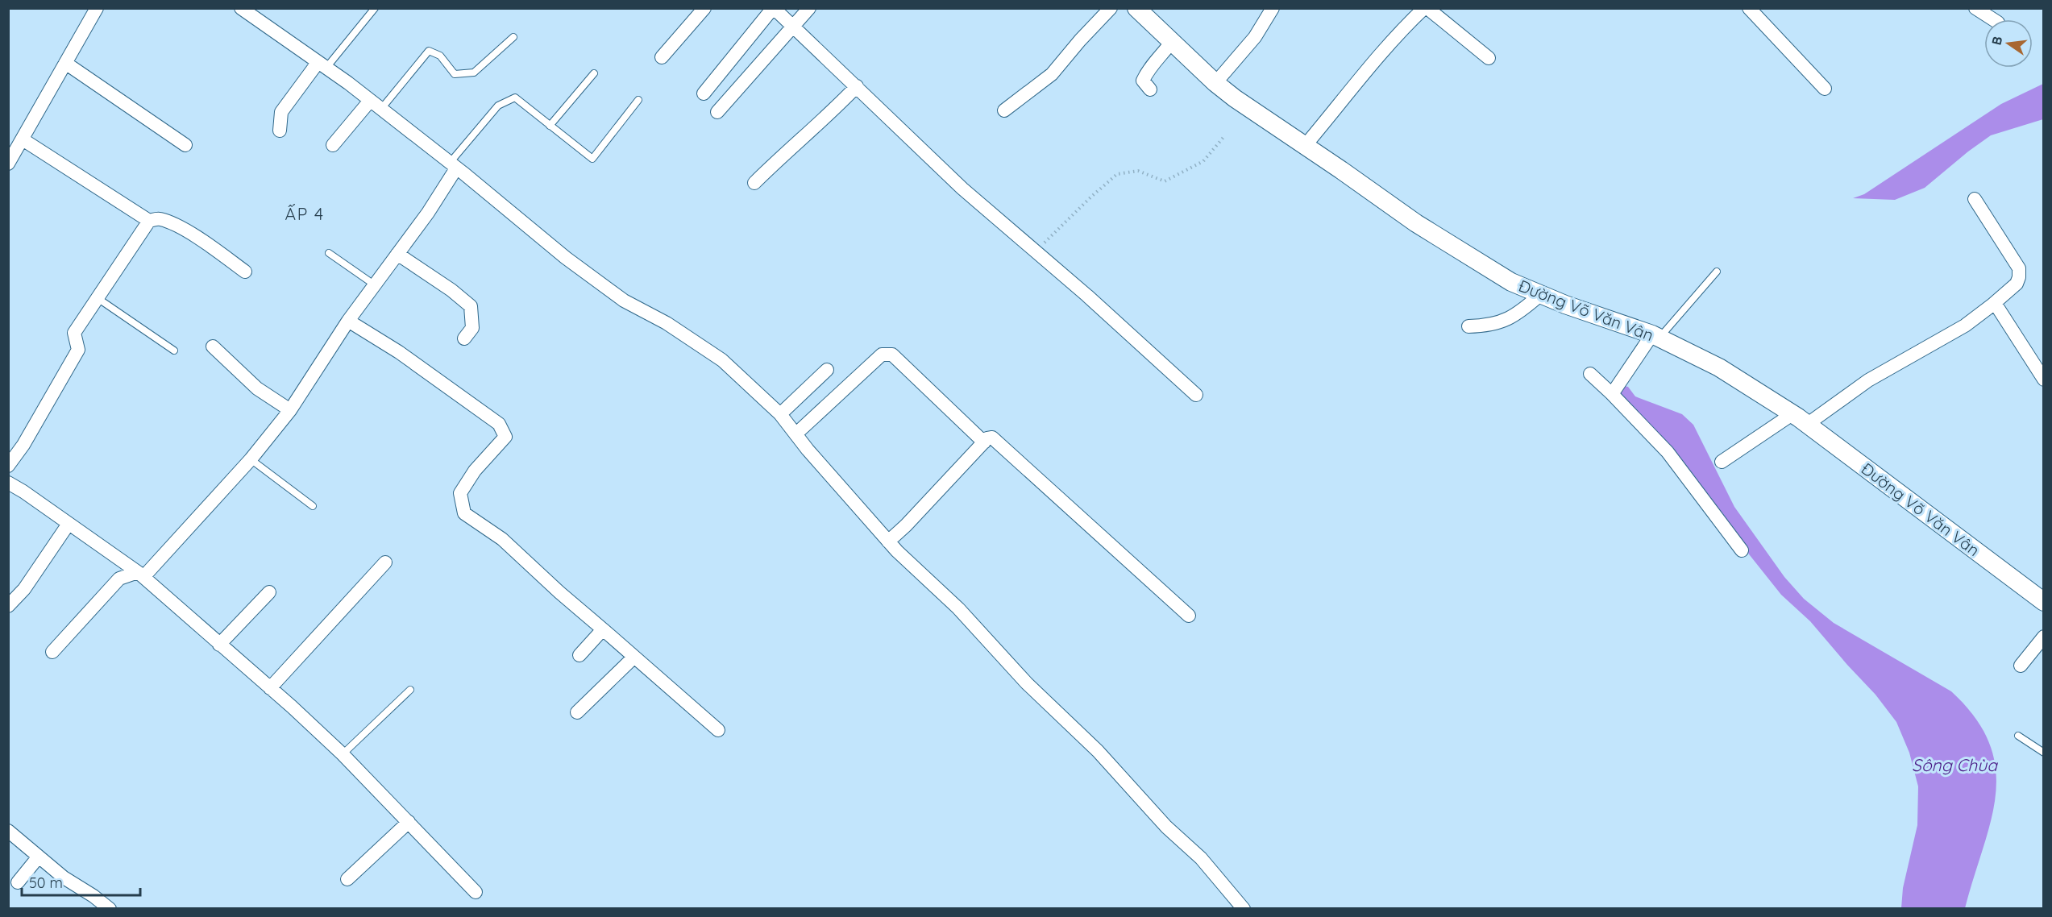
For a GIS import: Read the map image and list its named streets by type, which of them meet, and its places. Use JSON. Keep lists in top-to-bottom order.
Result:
{
  "streets": {
    "street": ["Đường Võ Văn Vân"]
  },
  "districts": ["ẤP 4"],
  "water": ["Sông Chùa"],
  "scale_bar": "50 m",
  "north": "left"
}
